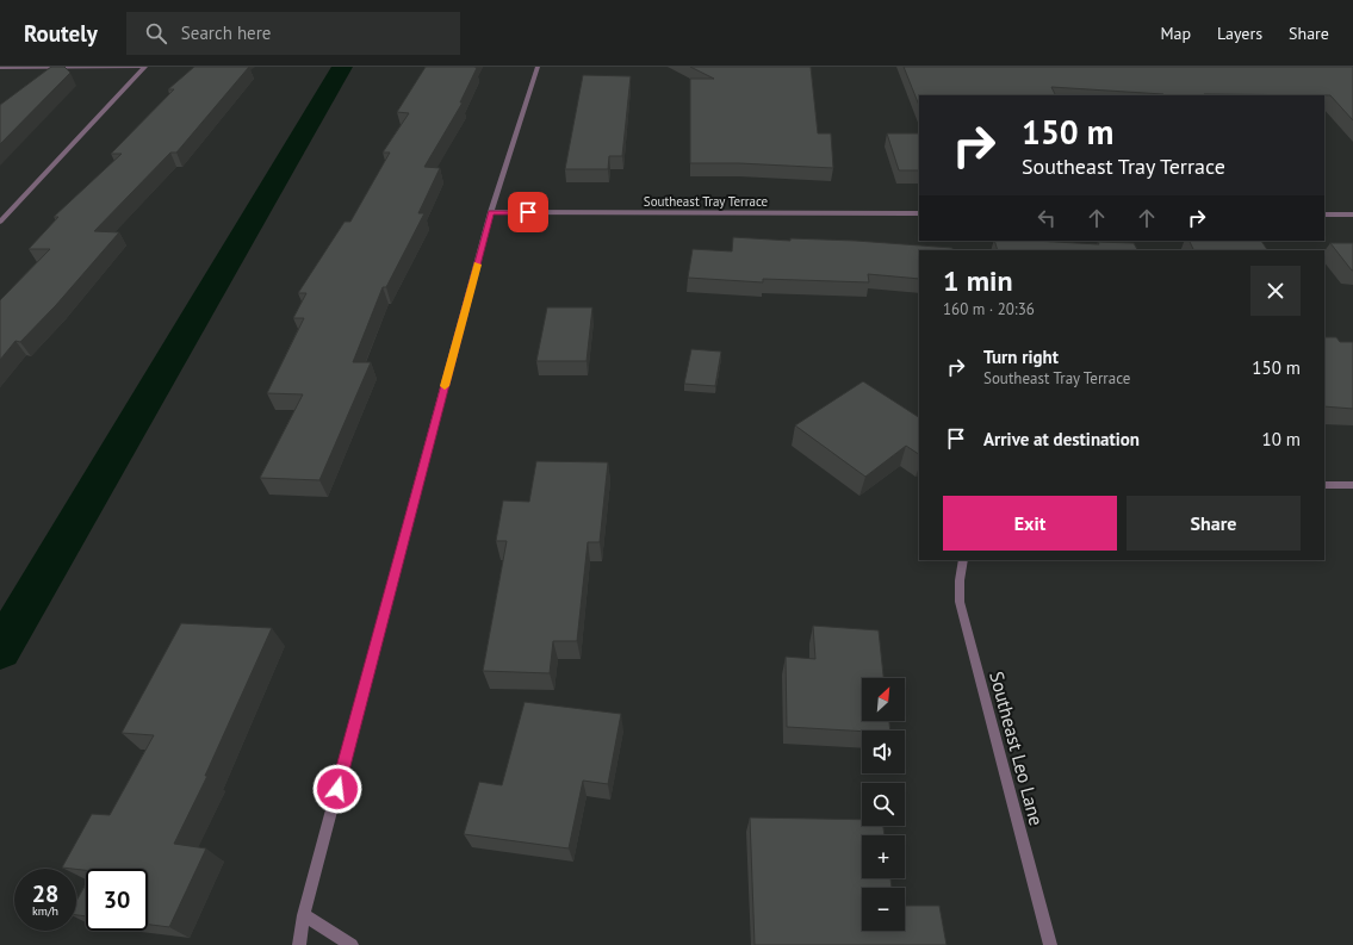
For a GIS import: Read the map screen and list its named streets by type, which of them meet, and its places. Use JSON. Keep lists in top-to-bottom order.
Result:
{
  "streets": {
    "street": ["Southeast Tray Terrace", "Southeast Leo Lane"]
  },
  "north": "top right",
  "page": {
    "header": "Routely",
    "search": "Search here",
    "nav": ["Map", "Layers", "Share"],
    "turn": ["150 m", "Southeast Tray Terrace"],
    "heading": ["1 min", "160 m · 20:36"],
    "list": [
      {
        "name": "Turn right",
        "note": "Southeast Tray Terrace",
        "value": "150 m"
      },
      {
        "name": "Arrive at destination",
        "value": "10 m"
      }
    ],
    "buttons": ["Exit", "Share"],
    "map_buttons": ["+", "−"],
    "speed": "28 km/h",
    "limit": "30"
  }
}
